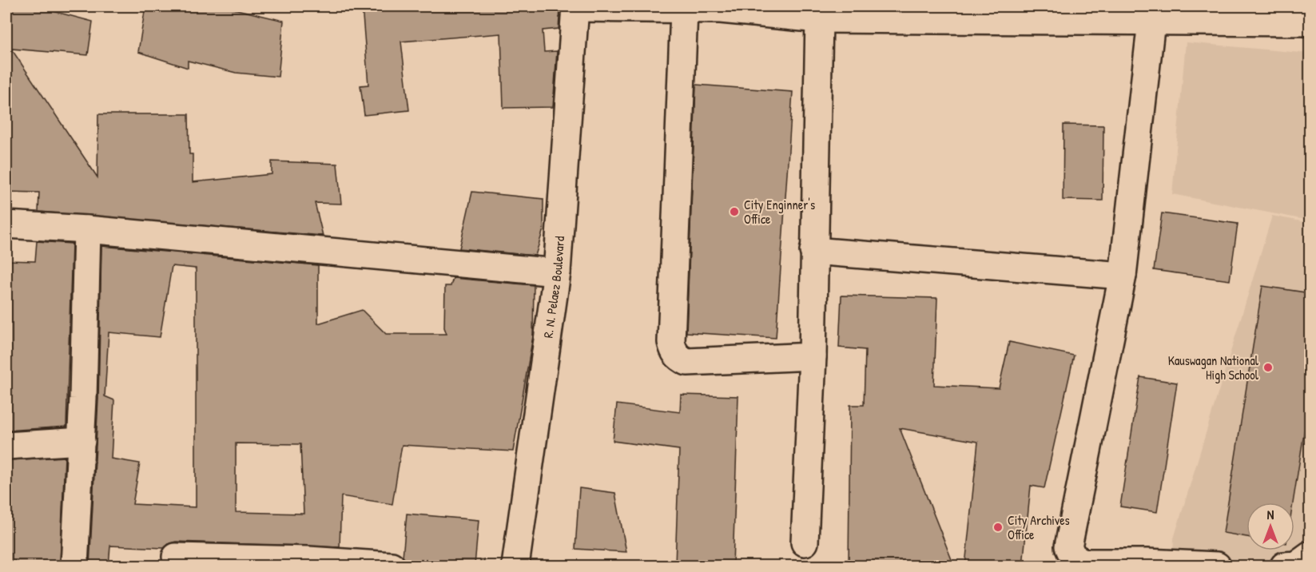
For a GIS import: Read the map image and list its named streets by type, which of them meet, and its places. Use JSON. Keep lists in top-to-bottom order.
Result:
{
  "streets": {
    "street": ["R. N. Pelaez Boulevard"]
  },
  "places": ["City Enginner's Office", "Kauswagan National High School", "City Archives Office"],
  "north": "top"
}
